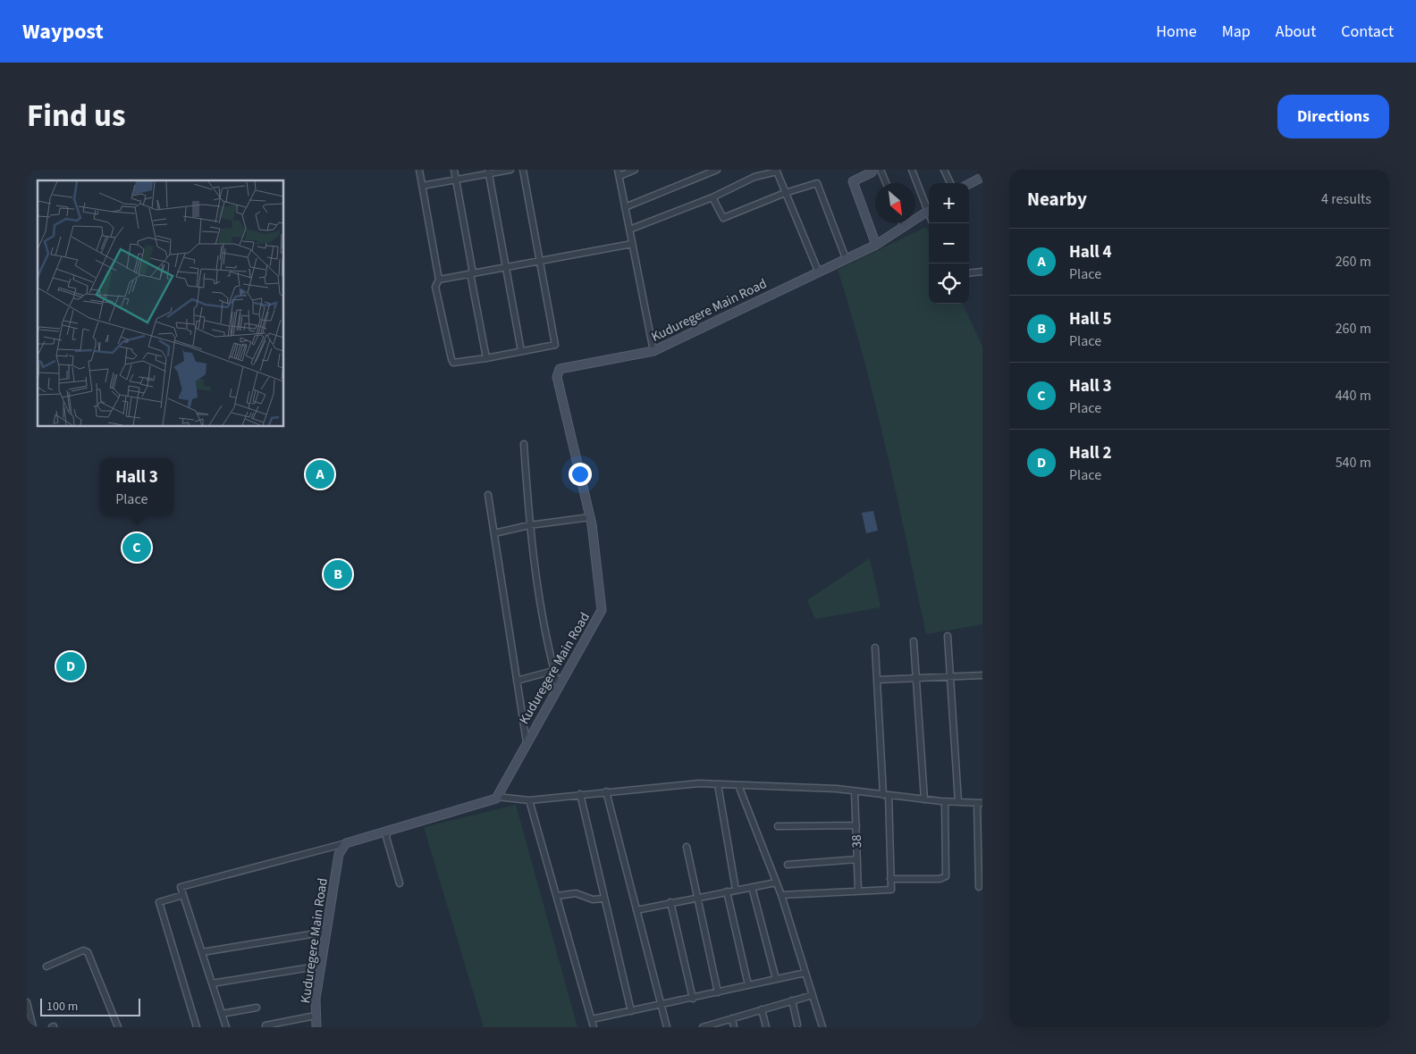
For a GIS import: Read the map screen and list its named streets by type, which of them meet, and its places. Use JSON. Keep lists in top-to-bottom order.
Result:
{
  "streets": {
    "street": ["Kuduregere Main Road", "38"]
  },
  "scale_bar": "100 m",
  "north": "bottom right",
  "page": {
    "header": "Waypost",
    "nav": [
      "Home",
      "Map",
      "About",
      "Contact"
    ],
    "title": "Find us",
    "buttons": "Directions",
    "heading": ["Nearby", "4 results"],
    "map_buttons": ["+", "−"],
    "list": [
      {
        "mark": "A",
        "name": "Hall 4",
        "note": "Place",
        "value": "260 m"
      },
      {
        "mark": "B",
        "name": "Hall 5",
        "note": "Place",
        "value": "260 m"
      },
      {
        "mark": "C",
        "name": "Hall 3",
        "note": "Place",
        "value": "440 m"
      },
      {
        "mark": "D",
        "name": "Hall 2",
        "note": "Place",
        "value": "540 m"
      }
    ],
    "pins": [
      "A",
      "C",
      "B",
      "D"
    ],
    "popup": ["Hall 3", "Place"],
    "scale": "100 m"
  }
}
